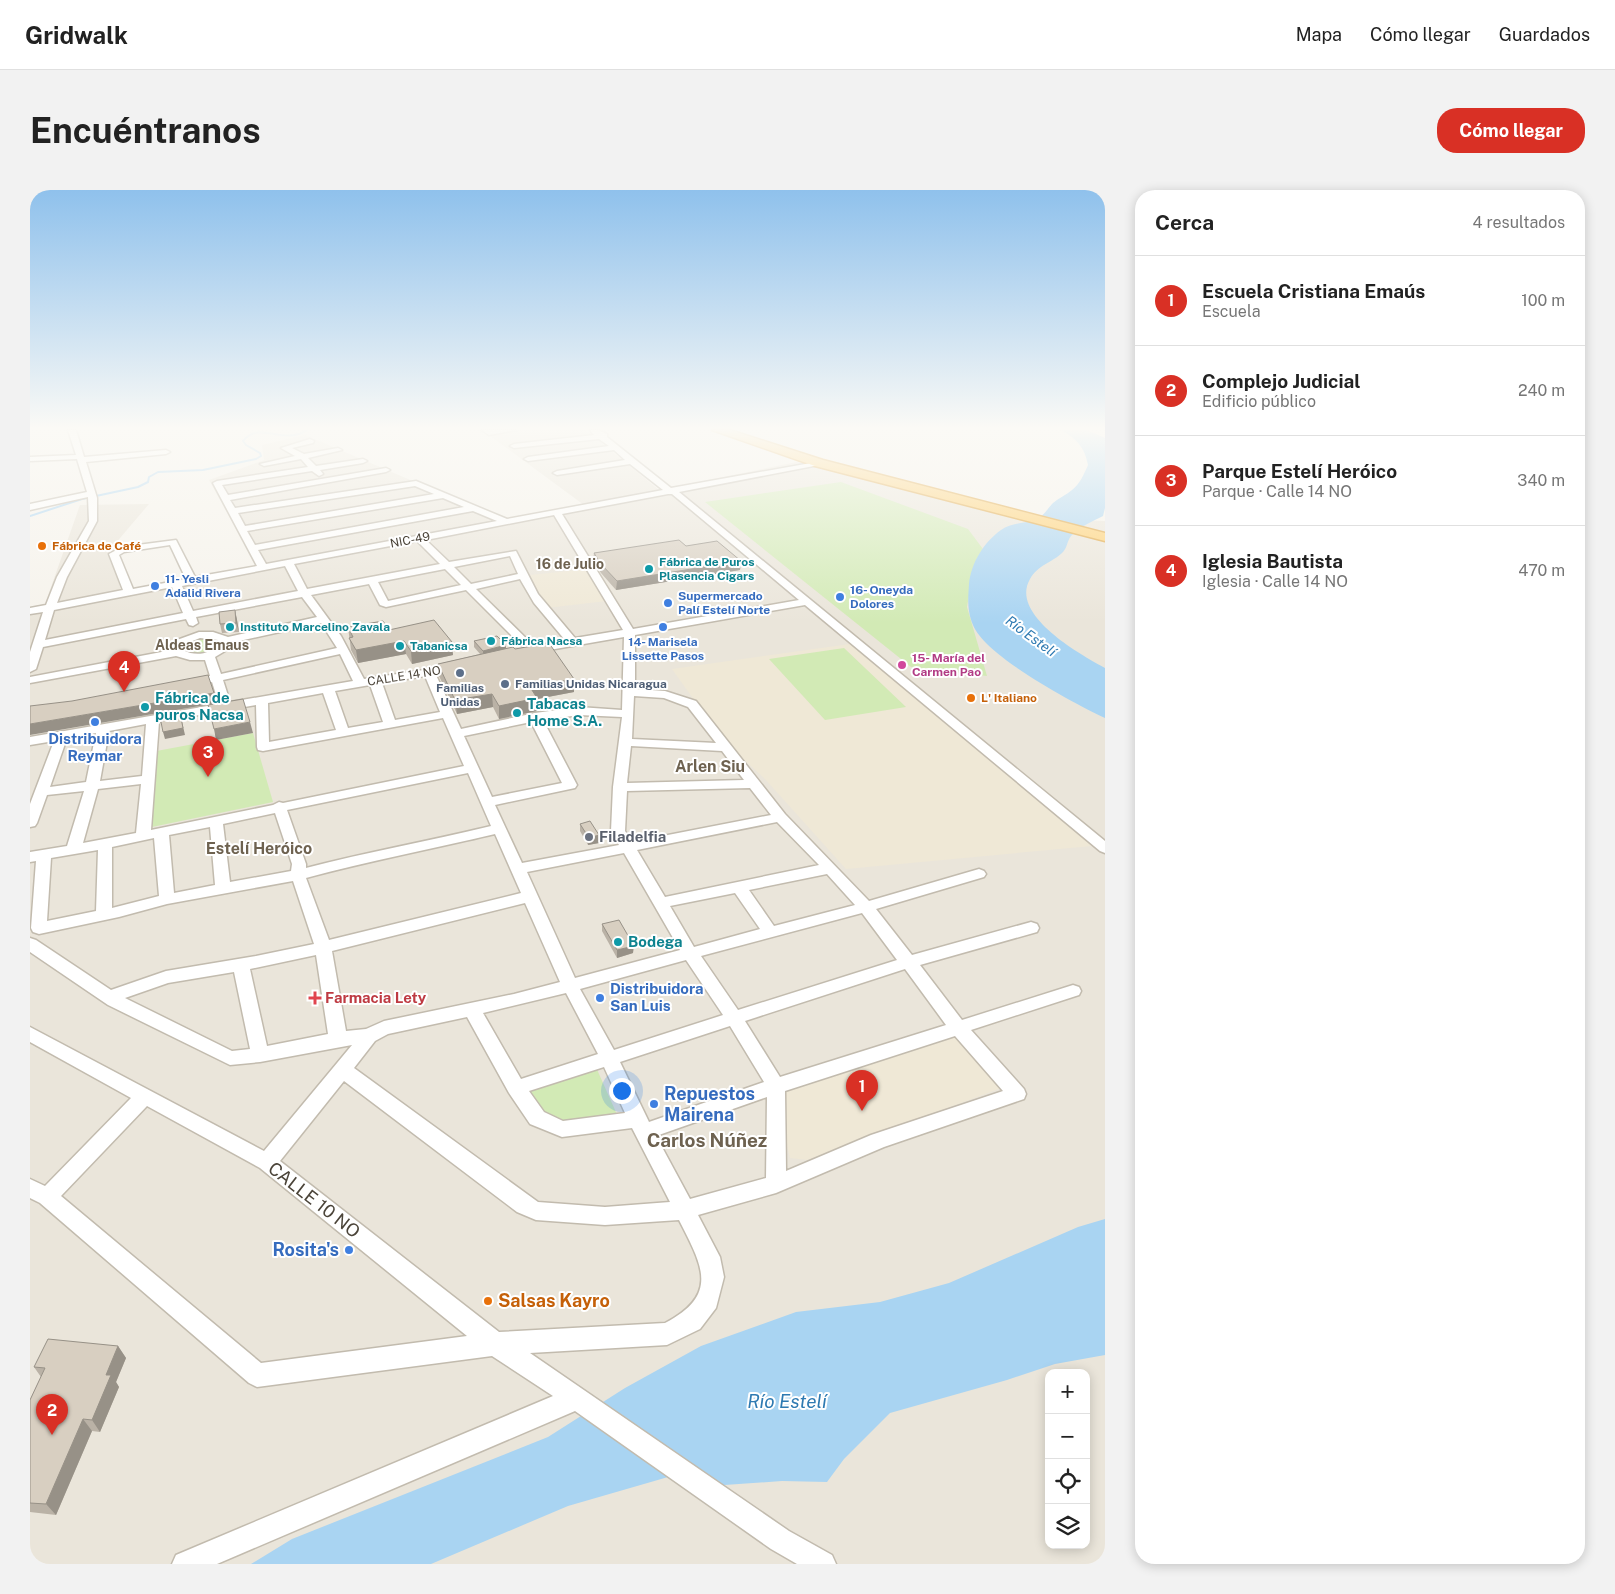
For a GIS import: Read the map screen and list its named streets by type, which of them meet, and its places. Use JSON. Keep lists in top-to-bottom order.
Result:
{
  "streets": {
    "street": ["NIC-49", "CALLE 14 NO", "CALLE 10 NO"]
  },
  "districts": [
    "16 de Julio",
    "Aldeas Emaus",
    "Arlen Siu",
    "Estelí Heróico",
    "Carlos Núñez"
  ],
  "water": ["Río Estelí"],
  "places": {
    "other": [
      "Fábrica de Café",
      "Fábrica de Puros Plasencia Cigars",
      "11- Yesli Adalid Rivera",
      "16- Oneyda Dolores",
      "Supermercado Palí Estelí Norte",
      "Instituto Marcelino Zavala",
      "14- Marisela Lissette Pasos",
      "Fábrica Nacsa",
      "Tabanicsa",
      "15- María del Carmen Pao",
      "Familias Unidas",
      "Familias Unidas Nicaragua",
      "L' Italiano",
      "Fábrica de puros Nacsa",
      "Tabacas Home S.A.",
      "Distribuidora Reymar",
      "Filadelfia",
      "Bodega",
      "Distribuidora San Luis",
      "Repuestos Mairena",
      "Rosita's",
      "Salsas Kayro"
    ],
    "health": ["Farmacia Lety"]
  },
  "page": {
    "header": "Gridwalk",
    "nav": ["Mapa", "Cómo llegar", "Guardados"],
    "buttons": "Cómo llegar",
    "title": "Encuéntranos",
    "heading": ["Cerca", "4 resultados"],
    "list": [
      {
        "mark": "1",
        "name": "Escuela Cristiana Emaús",
        "note": "Escuela",
        "value": "100 m"
      },
      {
        "mark": "2",
        "name": "Complejo Judicial",
        "note": "Edificio público",
        "value": "240 m"
      },
      {
        "mark": "3",
        "name": "Parque Estelí Heróico",
        "note": "Parque · Calle 14 NO",
        "value": "340 m"
      },
      {
        "mark": "4",
        "name": "Iglesia Bautista",
        "note": "Iglesia · Calle 14 NO",
        "value": "470 m"
      }
    ],
    "pins": [
      "4",
      "3",
      "1",
      "2"
    ],
    "map_buttons": ["+", "−"]
  }
}
